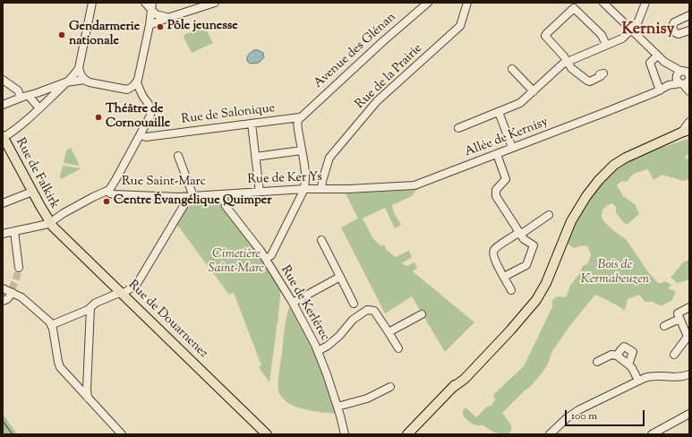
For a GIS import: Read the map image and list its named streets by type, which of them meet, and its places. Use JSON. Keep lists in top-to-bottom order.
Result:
{
  "streets": {
    "main road": ["Rue de Falkirk", "Rue de Douarnenez"],
    "street": [
      "Avenue des Glénan",
      "Rue de la Prairie",
      "Rue de Salonique",
      "Allée de Kernisy",
      "Rue de Ker Ys",
      "Rue Saint-Marc",
      "Rue de Kerlérec"
    ]
  },
  "crossings": [
    ["Avenue des Glénan", "Rue de Salonique"],
    ["Rue de la Prairie", "Rue de Ker Ys"],
    ["Allée de Kernisy", "Rue de Ker Ys"],
    ["Rue de Falkirk", "Rue Saint-Marc"],
    ["Rue de Falkirk", "Rue de Douarnenez"],
    ["Rue de Ker Ys", "Rue Saint-Marc"],
    ["Rue de Ker Ys", "Rue de Kerlérec"],
    ["Rue Saint-Marc", "Rue de Kerlérec"],
    ["Rue Saint-Marc", "Rue de Douarnenez"]
  ],
  "districts": ["Kernisy"],
  "parks": ["Cimetière Saint-Marc", "Bois de Kermabeuzen"],
  "places": [
    "Pôle jeunesse",
    "Gendarmerie nationale",
    "Théâtre de Cornouaille",
    "Centre Évangélique Quimper"
  ],
  "scale_bar": "100 m"
}
